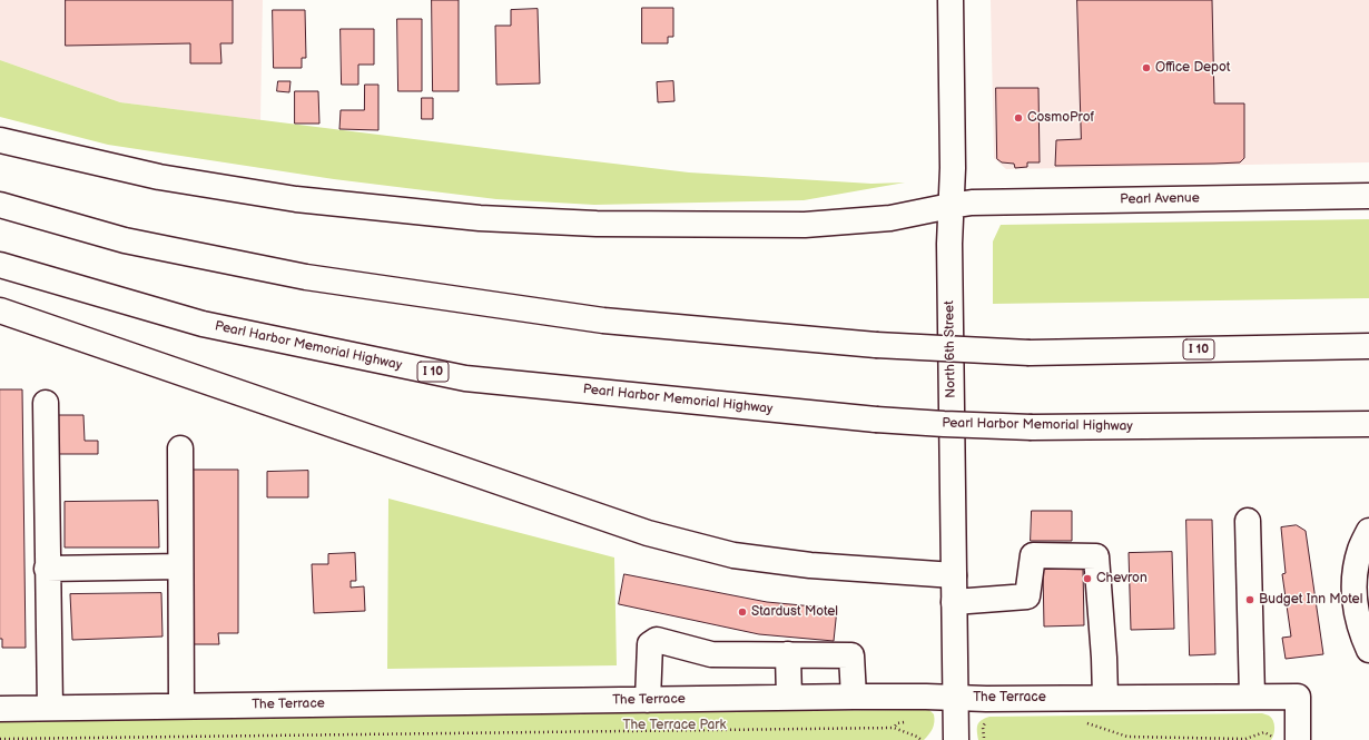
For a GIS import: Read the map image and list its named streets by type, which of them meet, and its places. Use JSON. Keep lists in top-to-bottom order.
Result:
{
  "streets": {
    "main road": [
      "Pearl Avenue",
      "Pearl Harbor Memorial Highway",
      "North 6th Street",
      "I 10",
      "The Terrace"
    ]
  },
  "crossings": [
    ["Pearl Avenue", "North 6th Street"],
    ["North 6th Street", "The Terrace"]
  ],
  "parks": ["The Terrace Park"],
  "places": [
    "Office Depot",
    "CosmoProf",
    "Chevron",
    "Budget Inn Motel",
    "Stardust Motel"
  ]
}
